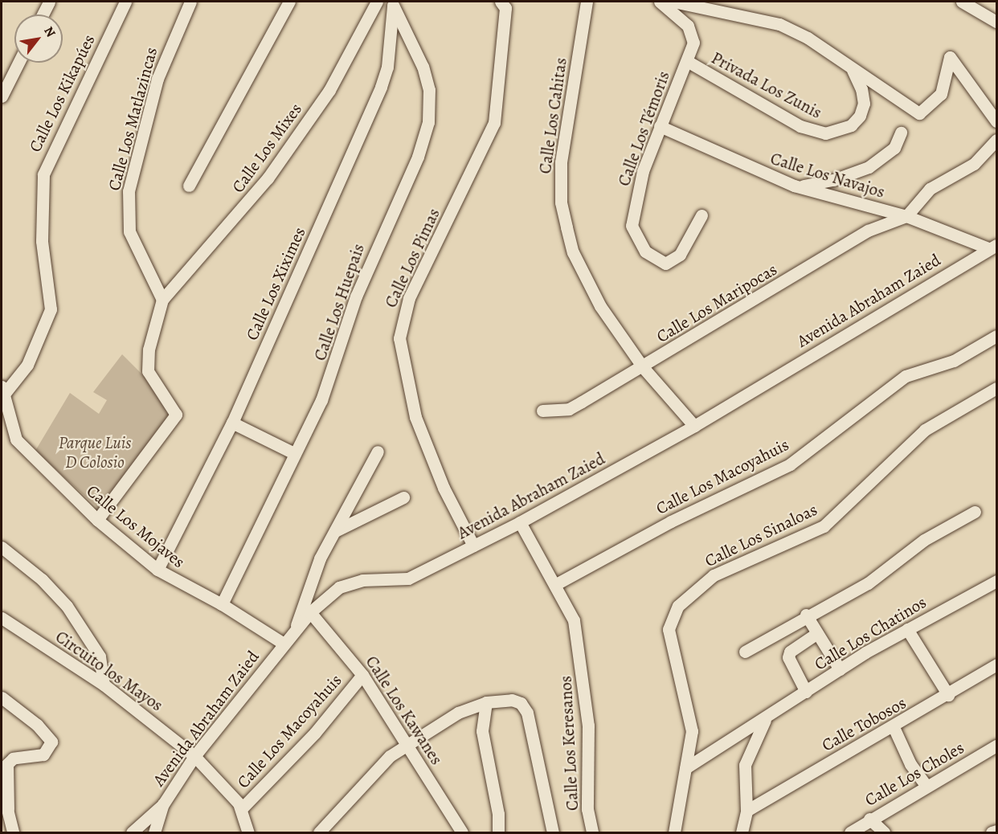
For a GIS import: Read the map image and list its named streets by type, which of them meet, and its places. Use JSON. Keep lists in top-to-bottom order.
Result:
{
  "streets": {
    "street": [
      "Privada Los Zunis",
      "Calle Los Kikapúes",
      "Calle Los Cahitas",
      "Calle Los Matlazincas",
      "Calle Los Témoris",
      "Calle Los Mixes",
      "Calle Los Navajos",
      "Calle Los Pimas",
      "Calle Los Xiximes",
      "Avenida Abraham Zaied",
      "Calle Los Huepais",
      "Calle Los Maripocas",
      "Calle Los Macoyahuis",
      "Calle Los Mojaves",
      "Calle Los Sinaloas",
      "Calle Los Chatinos",
      "Circuito los Mayos",
      "Calle Los Kawanes",
      "Calle Tobosos",
      "Calle Los Keresanos",
      "Calle Los Choles"
    ]
  },
  "crossings": [
    ["Privada Los Zunis", "Calle Los Témoris"],
    ["Calle Los Cahitas", "Avenida Abraham Zaied"],
    ["Calle Los Cahitas", "Calle Los Maripocas"],
    ["Calle Los Matlazincas", "Calle Los Mixes"],
    ["Calle Los Témoris", "Calle Los Navajos"],
    ["Calle Los Navajos", "Avenida Abraham Zaied"],
    ["Calle Los Navajos", "Calle Los Maripocas"],
    ["Calle Los Pimas", "Avenida Abraham Zaied"],
    ["Calle Los Xiximes", "Calle Los Huepais"],
    ["Calle Los Xiximes", "Calle Los Mojaves"],
    ["Avenida Abraham Zaied", "Calle Los Mojaves"],
    ["Avenida Abraham Zaied", "Circuito los Mayos"],
    ["Avenida Abraham Zaied", "Calle Los Kawanes"],
    ["Avenida Abraham Zaied", "Calle Los Keresanos"],
    ["Calle Los Huepais", "Calle Los Mojaves"],
    ["Calle Los Macoyahuis", "Circuito los Mayos"],
    ["Calle Los Macoyahuis", "Calle Los Kawanes"],
    ["Calle Los Macoyahuis", "Calle Los Keresanos"],
    ["Calle Los Sinaloas", "Calle Los Chatinos"]
  ],
  "parks": ["Parque Luis D Colosio"],
  "north": "top right"
}
